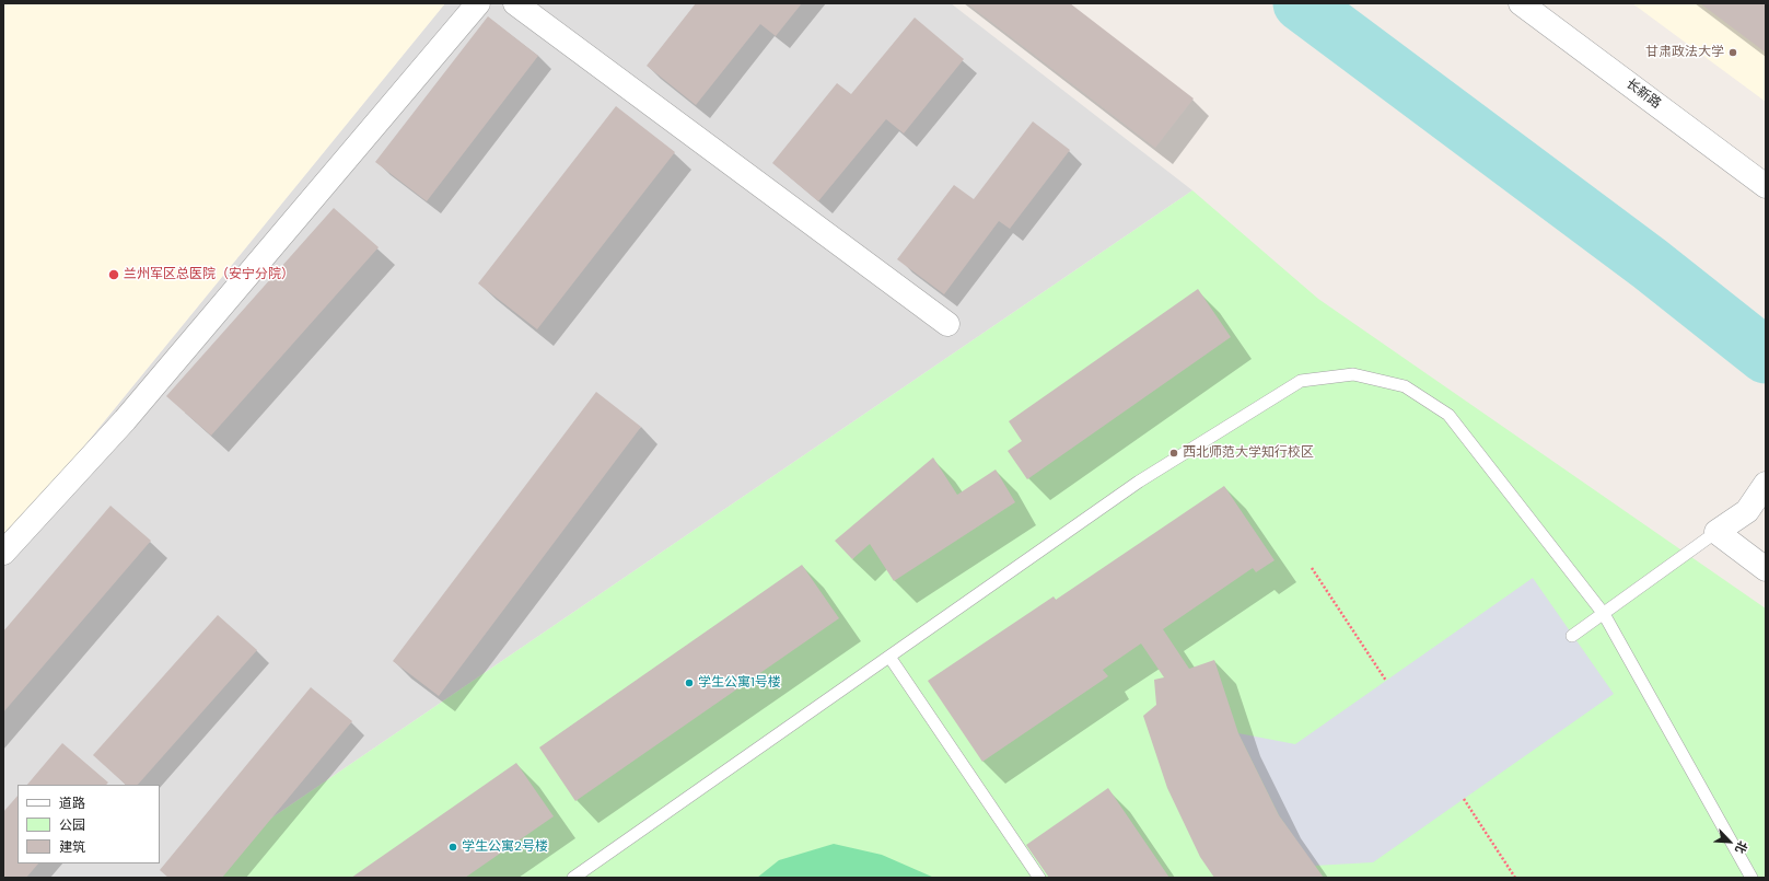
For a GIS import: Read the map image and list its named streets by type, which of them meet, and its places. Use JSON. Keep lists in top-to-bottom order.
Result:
{
  "streets": {
    "street": ["长新路"]
  },
  "places": [
    "甘肃政法大学",
    "兰州军区总医院（安宁分院）",
    "西北师范大学知行校区",
    "学生公寓1号楼",
    "学生公寓2号楼"
  ],
  "legend": ["道路", "公园", "建筑"],
  "north": "bottom right"
}
